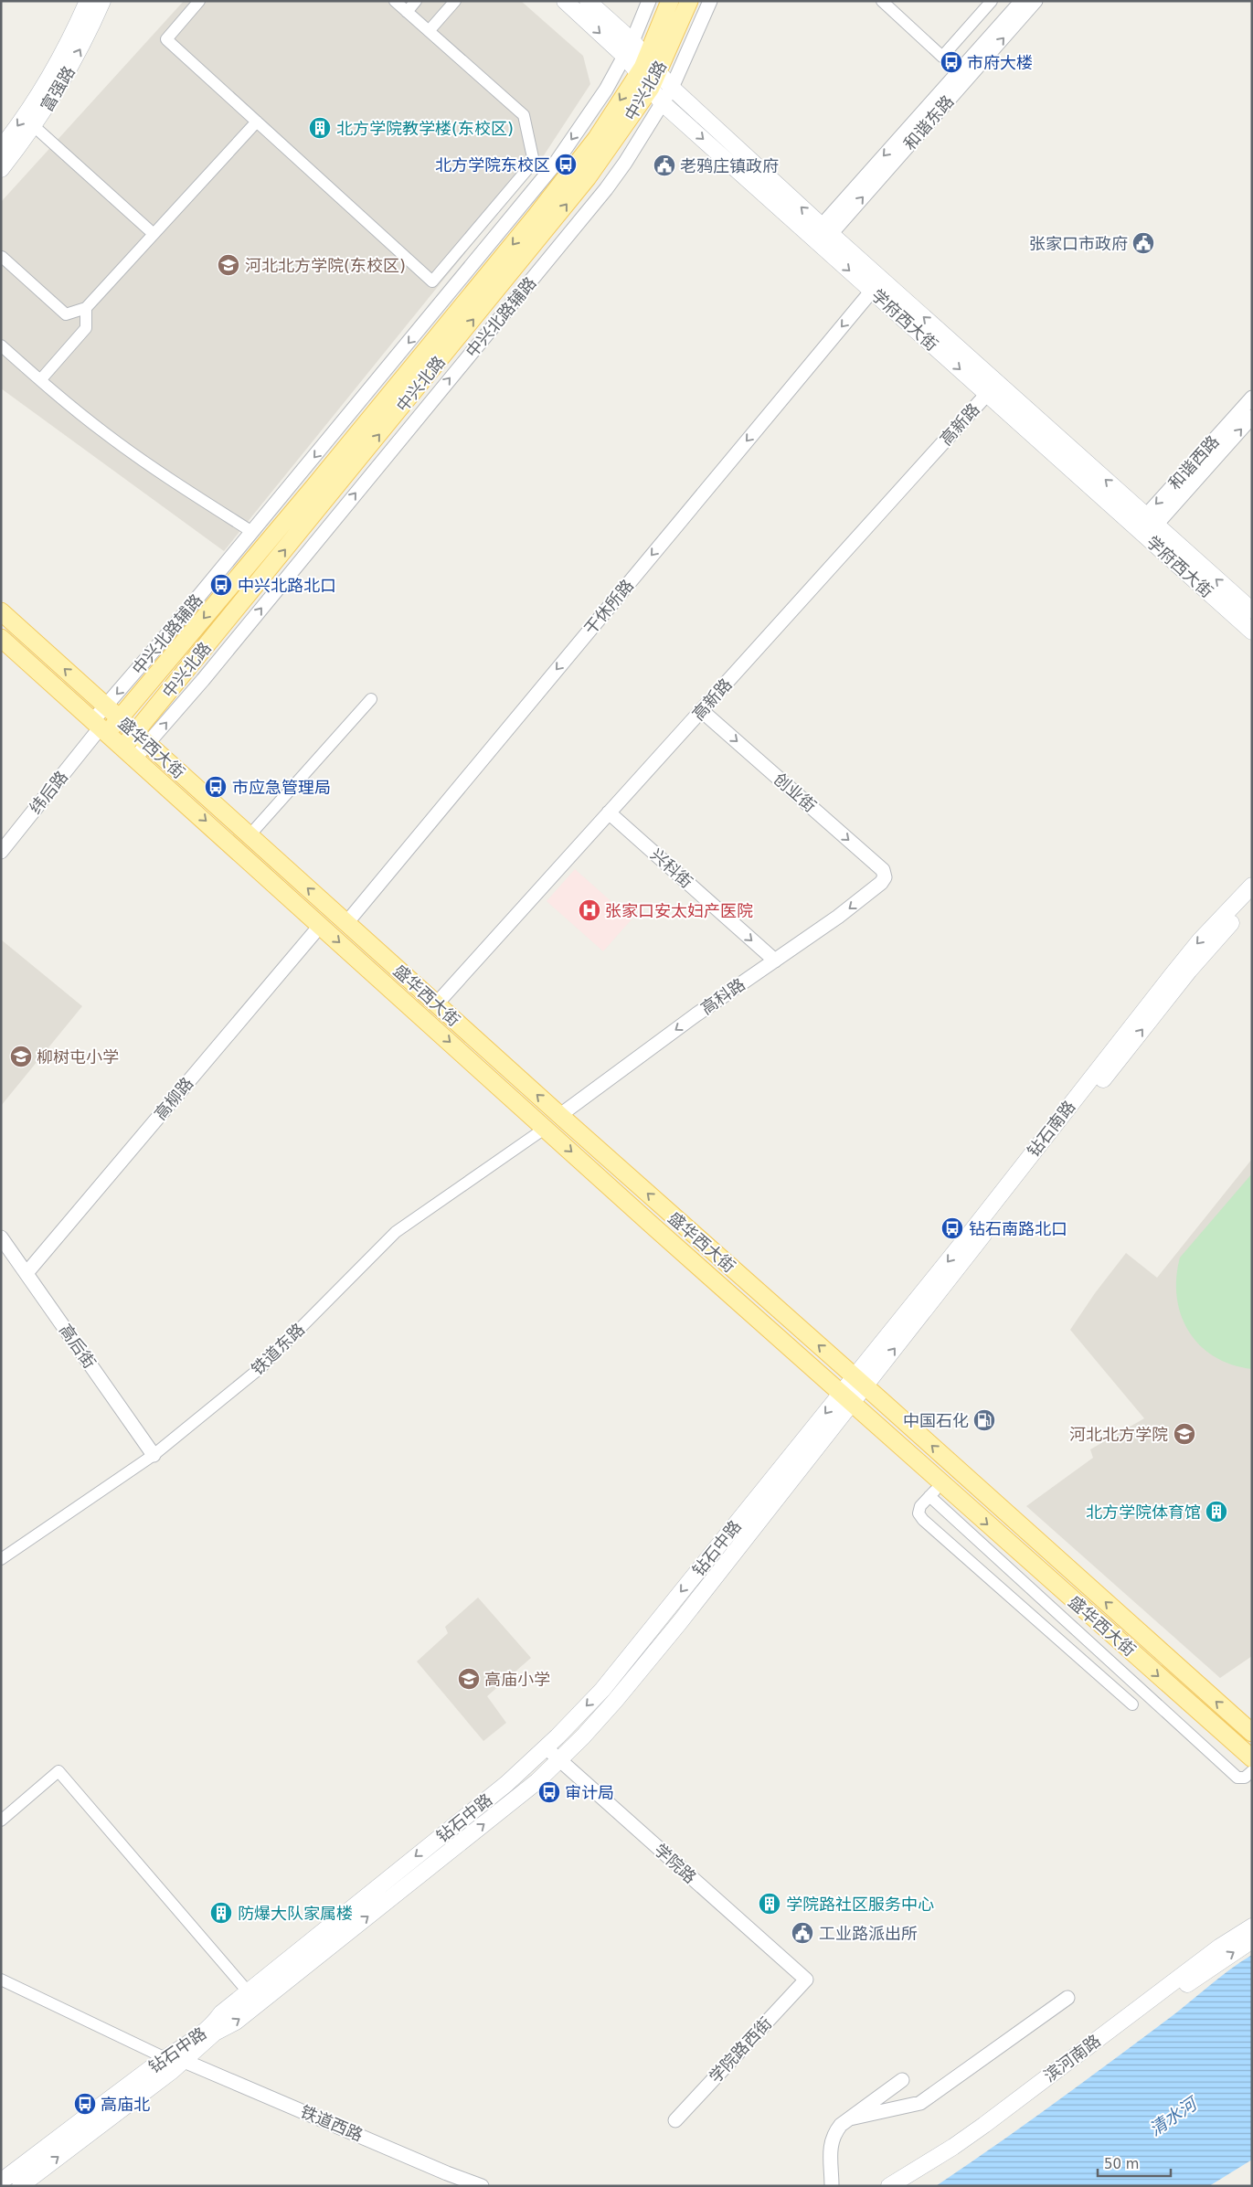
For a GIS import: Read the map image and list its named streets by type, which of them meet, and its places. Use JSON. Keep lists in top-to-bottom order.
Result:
{
  "streets": {
    "main road": [
      "富强路",
      "中兴北路",
      "学府西大街",
      "盛华西大街",
      "钻石南路",
      "钻石中路",
      "滨河南路"
    ],
    "street": [
      "和谐东路",
      "中兴北路辅路",
      "高新路",
      "和谐西路",
      "干休所路",
      "纬后路",
      "创业街",
      "兴科街",
      "高科路",
      "高柳路",
      "高后街",
      "铁道东路",
      "学院路",
      "学院路西街",
      "铁道西路"
    ]
  },
  "crossings": [
    ["中兴北路", "中兴北路辅路"],
    ["中兴北路", "学府西大街"],
    ["中兴北路", "盛华西大街"],
    ["中兴北路", "纬后路"],
    ["和谐东路", "学府西大街"],
    ["中兴北路辅路", "学府西大街"],
    ["中兴北路辅路", "盛华西大街"],
    ["中兴北路辅路", "纬后路"],
    ["学府西大街", "高新路"],
    ["学府西大街", "和谐西路"],
    ["学府西大街", "干休所路"],
    ["高新路", "盛华西大街"],
    ["高新路", "创业街"],
    ["高新路", "兴科街"],
    ["干休所路", "盛华西大街"],
    ["盛华西大街", "纬后路"],
    ["盛华西大街", "高科路"],
    ["盛华西大街", "高柳路"],
    ["盛华西大街", "钻石南路"],
    ["盛华西大街", "铁道东路"],
    ["盛华西大街", "钻石中路"],
    ["创业街", "高科路"],
    ["兴科街", "高科路"],
    ["高柳路", "高后街"],
    ["钻石南路", "钻石中路"],
    ["高后街", "铁道东路"],
    ["钻石中路", "学院路"],
    ["钻石中路", "铁道西路"],
    ["学院路", "学院路西街"]
  ],
  "one_way": [
    "干休所路",
    "创业街",
    "兴科街",
    "高科路"
  ],
  "water": ["清水河"],
  "places": {
    "bus stop": [
      "市府大楼",
      "北方学院东校区",
      "中兴北路北口",
      "市应急管理局",
      "钻石南路北口",
      "审计局",
      "高庙北"
    ],
    "building": [
      "北方学院教学楼(东校区)",
      "北方学院体育馆",
      "学院路社区服务中心",
      "防爆大队家属楼"
    ],
    "public building": ["老鸦庄镇政府", "张家口市政府", "工业路派出所"],
    "school or university": [
      "河北北方学院(东校区)",
      "柳树屯小学",
      "河北北方学院",
      "高庙小学"
    ],
    "hospital": ["张家口安太妇产医院"],
    "fuel station": ["中国石化"]
  },
  "scale_bar": "50 m"
}
